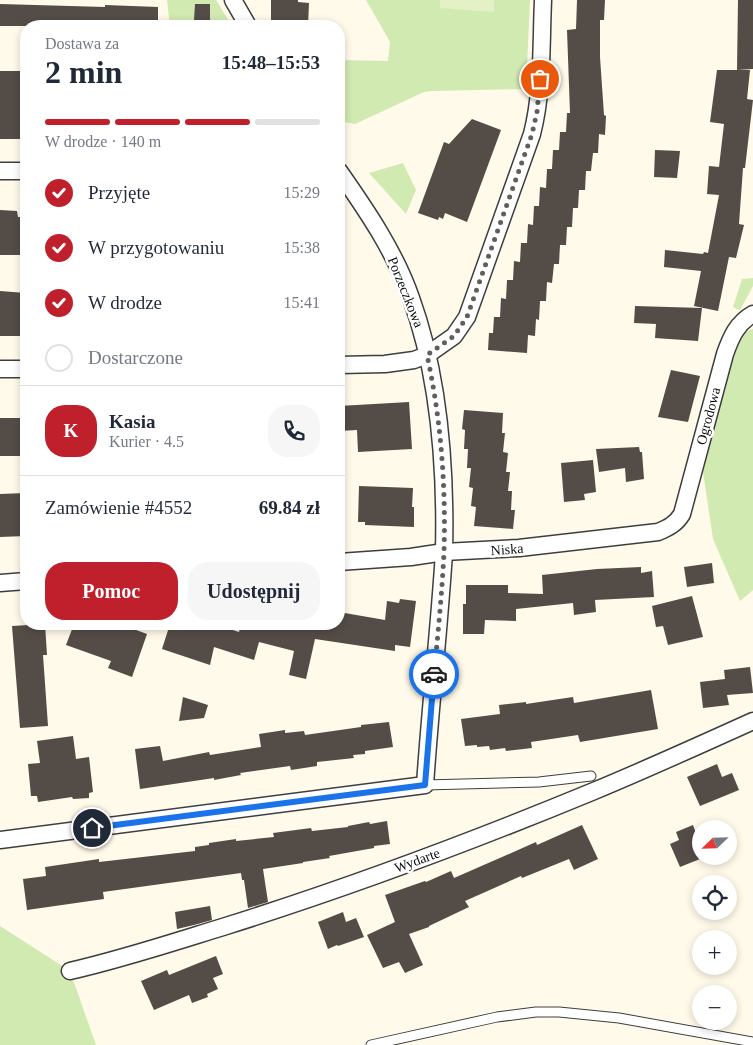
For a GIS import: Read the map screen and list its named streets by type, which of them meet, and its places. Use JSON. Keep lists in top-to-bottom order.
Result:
{
  "streets": {
    "street": [
      "Porzeczkowa",
      "Ogrodowa",
      "Niska",
      "Wydarte"
    ]
  },
  "crossings": [
    ["Porzeczkowa", "Niska"],
    ["Ogrodowa", "Niska"]
  ],
  "north": "bottom left",
  "page": {
    "heading": ["2 min", "Dostawa za", "15:48–15:53"],
    "panel": [
      "Kasia",
      "Kurier · 4.5",
      "Zamówienie #4552",
      "69.84 zł"
    ],
    "bar": "W drodze · 140 m",
    "list": [
      ["Przyjęte", "15:29"],
      ["W przygotowaniu", "15:38"],
      ["W drodze", "15:41"],
      "Dostarczone"
    ],
    "round": "K",
    "buttons": ["Pomoc", "Udostępnij"],
    "map_buttons": ["+", "−"]
  }
}
